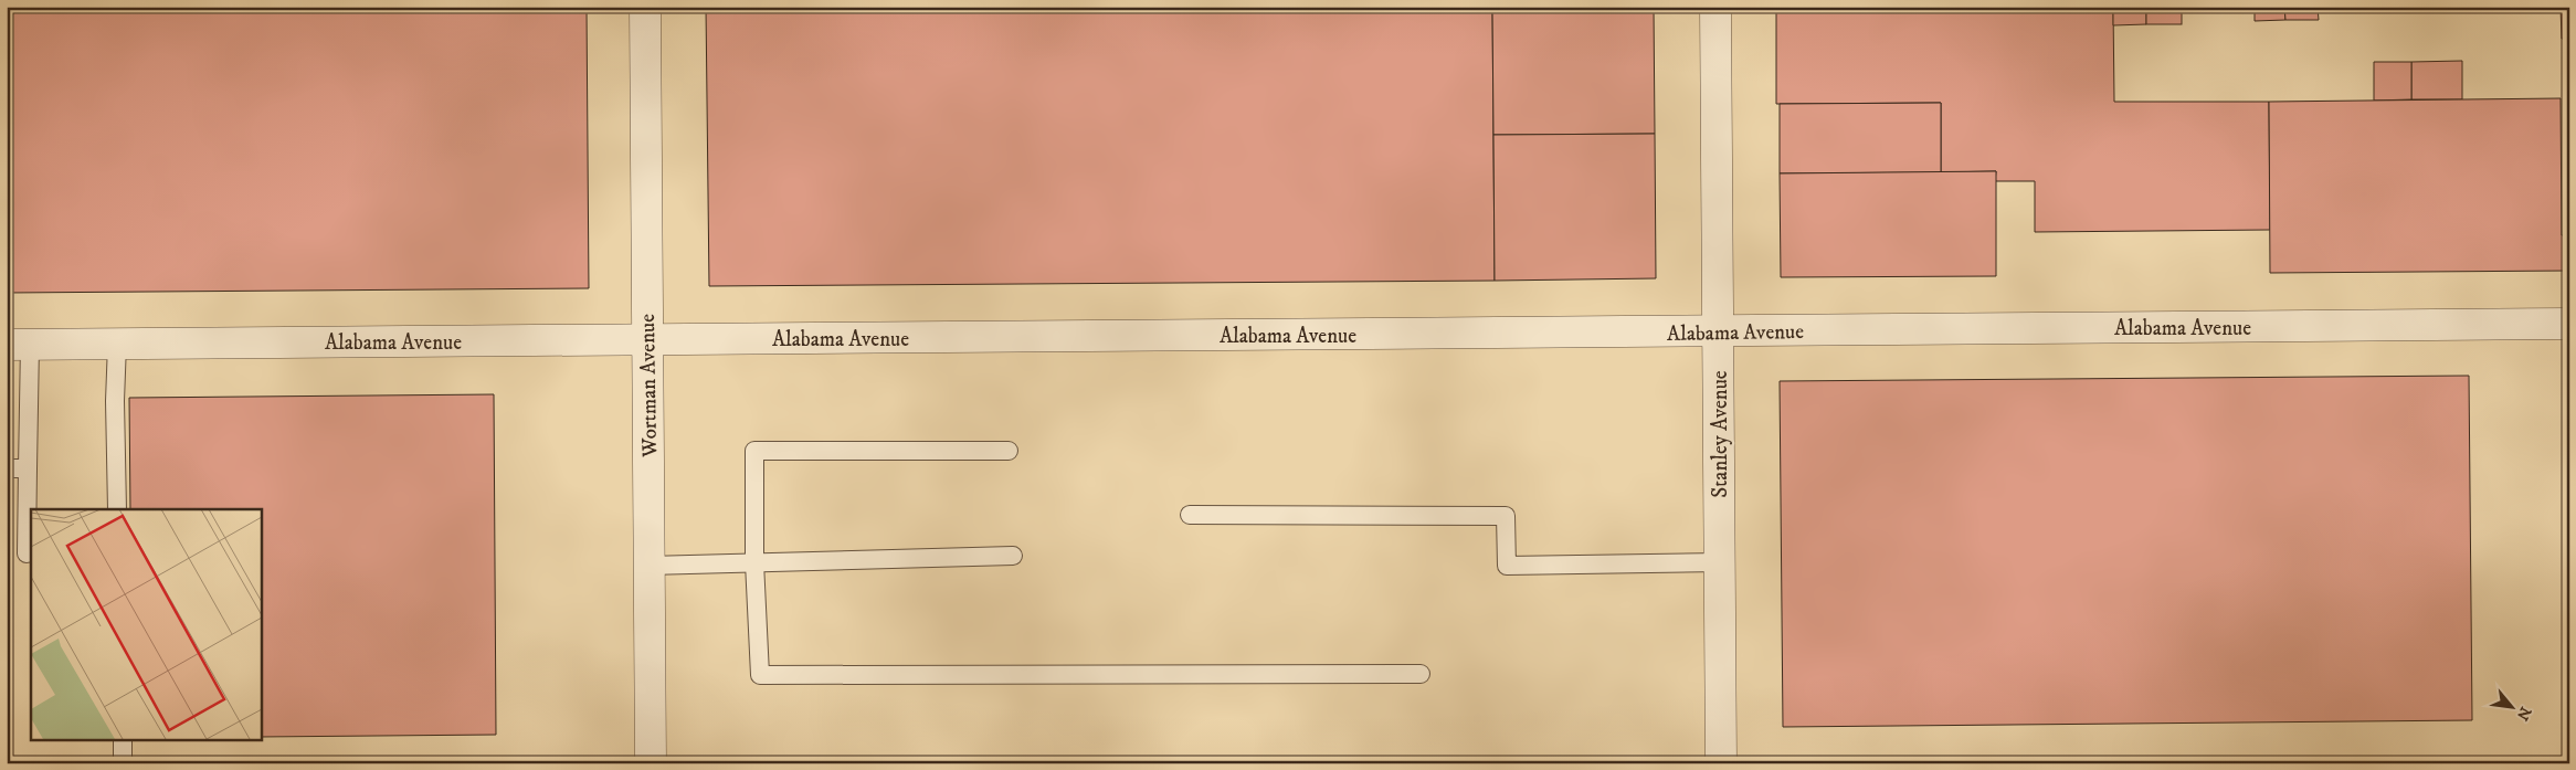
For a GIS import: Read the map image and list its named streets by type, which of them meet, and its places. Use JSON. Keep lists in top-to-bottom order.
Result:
{
  "streets": {
    "street": ["Alabama Avenue", "Wortman Avenue", "Stanley Avenue"]
  },
  "crossings": [
    ["Alabama Avenue", "Wortman Avenue"],
    ["Alabama Avenue", "Stanley Avenue"]
  ],
  "north": "bottom right"
}
